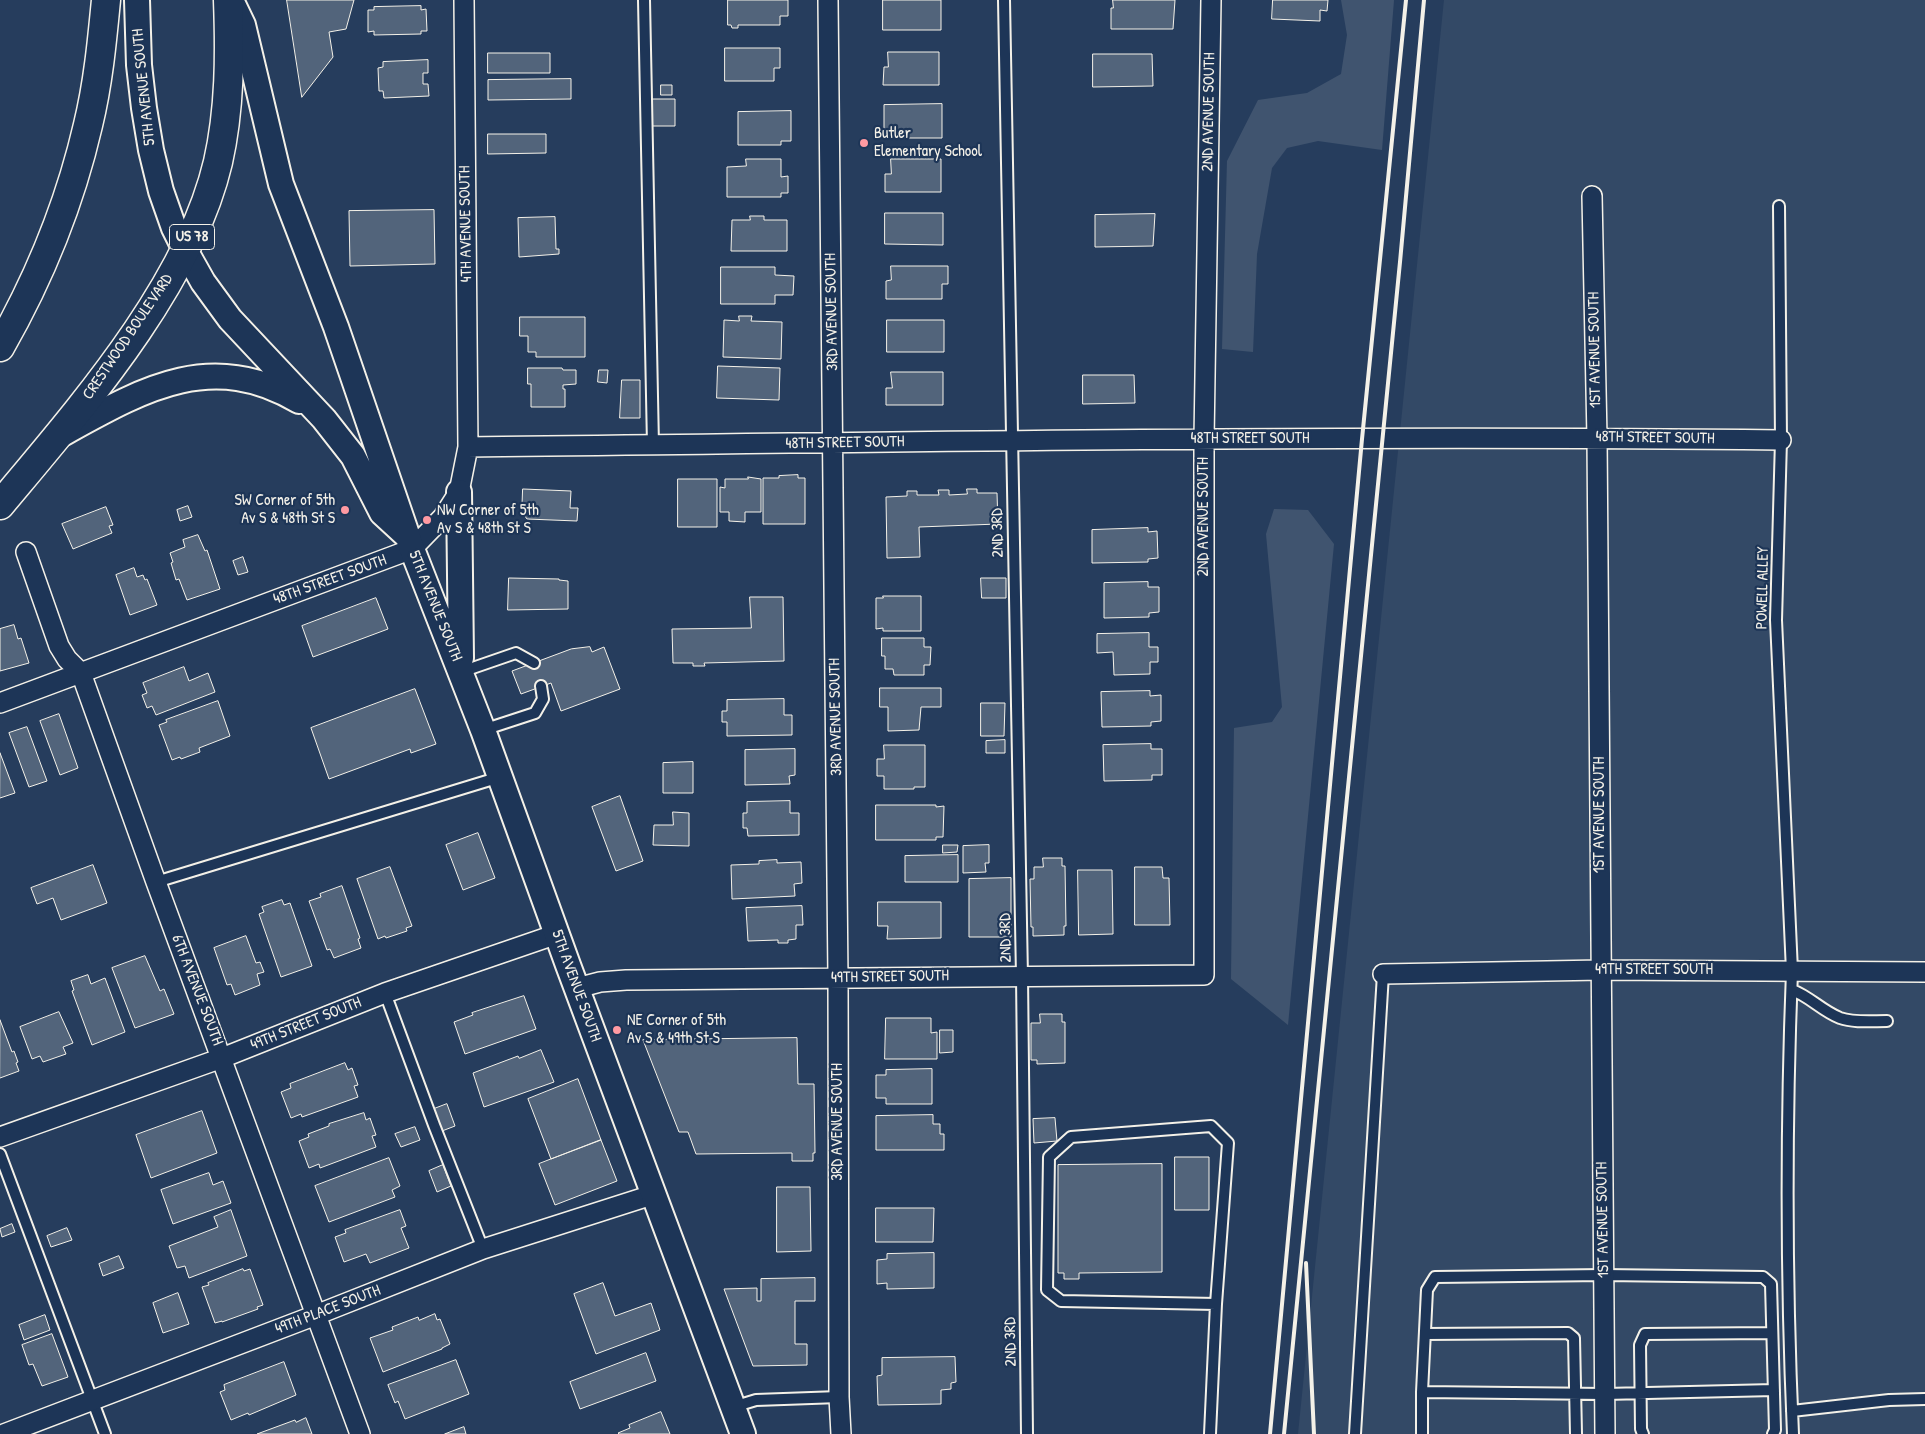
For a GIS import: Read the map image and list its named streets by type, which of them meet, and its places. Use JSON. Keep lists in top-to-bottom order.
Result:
{
  "streets": {
    "main road": ["US 78", "CRESTWOOD BOULEVARD"],
    "street": [
      "5TH AVENUE SOUTH",
      "2ND AVENUE SOUTH",
      "4TH AVENUE SOUTH",
      "3RD AVENUE SOUTH",
      "1ST AVENUE SOUTH",
      "48TH STREET SOUTH",
      "49TH STREET SOUTH",
      "6TH AVENUE SOUTH",
      "49TH PLACE SOUTH"
    ],
    "lane": ["2ND 3RD", "POWELL ALLEY"]
  },
  "crossings": [
    ["5TH AVENUE SOUTH", "CRESTWOOD BOULEVARD"],
    ["5TH AVENUE SOUTH", "48TH STREET SOUTH"],
    ["5TH AVENUE SOUTH", "49TH STREET SOUTH"],
    ["5TH AVENUE SOUTH", "49TH PLACE SOUTH"],
    ["2ND AVENUE SOUTH", "48TH STREET SOUTH"],
    ["2ND AVENUE SOUTH", "49TH STREET SOUTH"],
    ["4TH AVENUE SOUTH", "48TH STREET SOUTH"],
    ["3RD AVENUE SOUTH", "48TH STREET SOUTH"],
    ["3RD AVENUE SOUTH", "49TH STREET SOUTH"],
    ["1ST AVENUE SOUTH", "48TH STREET SOUTH"],
    ["1ST AVENUE SOUTH", "49TH STREET SOUTH"],
    ["48TH STREET SOUTH", "2ND 3RD"],
    ["48TH STREET SOUTH", "POWELL ALLEY"],
    ["48TH STREET SOUTH", "6TH AVENUE SOUTH"],
    ["2ND 3RD", "49TH STREET SOUTH"],
    ["POWELL ALLEY", "49TH STREET SOUTH"],
    ["49TH STREET SOUTH", "6TH AVENUE SOUTH"],
    ["6TH AVENUE SOUTH", "49TH PLACE SOUTH"]
  ],
  "places": [
    "Butler Elementary School",
    "SW Corner of 5th Av S & 48th St S",
    "NW Corner of 5th Av S & 48th St S",
    "NE Corner of 5th Av S & 49th St S"
  ]
}
